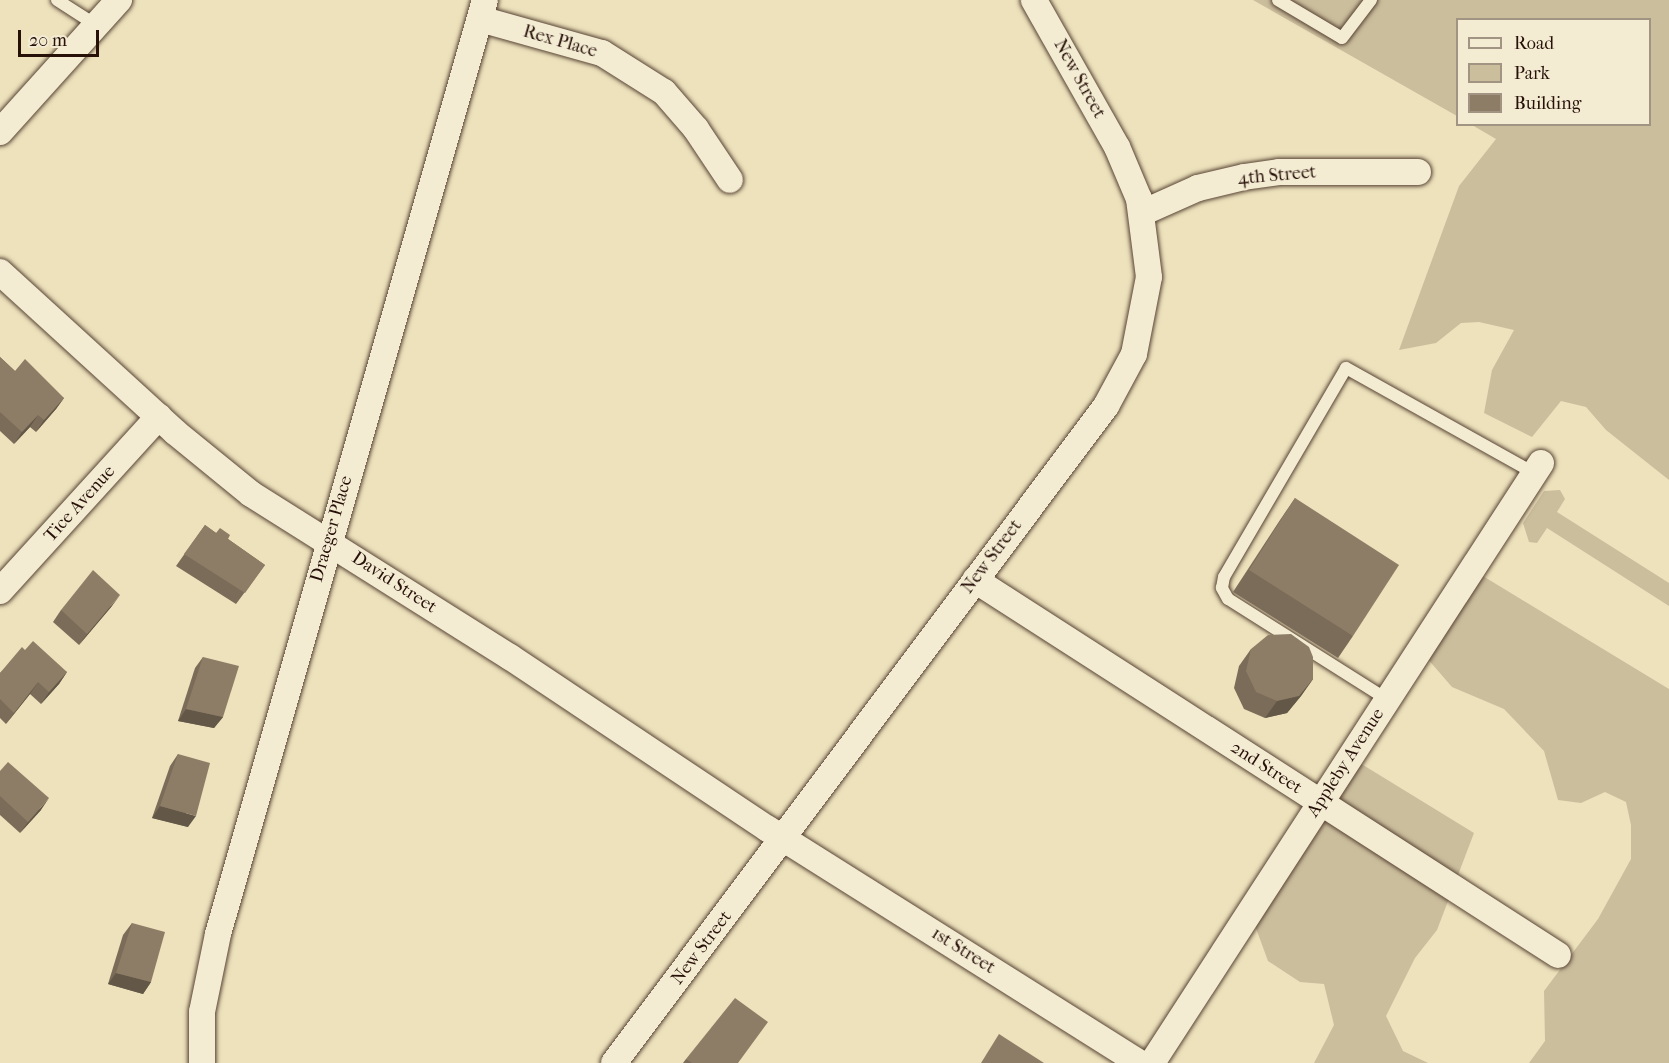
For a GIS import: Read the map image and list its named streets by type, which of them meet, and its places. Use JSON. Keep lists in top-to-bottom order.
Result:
{
  "streets": {
    "street": [
      "Rex Place",
      "New Street",
      "4th Street",
      "Tice Avenue",
      "Draeger Place",
      "David Street",
      "Appleby Avenue",
      "2nd Street",
      "1st Street"
    ]
  },
  "crossings": [
    ["Rex Place", "Draeger Place"],
    ["New Street", "4th Street"],
    ["New Street", "David Street"],
    ["New Street", "2nd Street"],
    ["New Street", "1st Street"],
    ["Tice Avenue", "David Street"],
    ["Draeger Place", "David Street"],
    ["David Street", "1st Street"],
    ["Appleby Avenue", "2nd Street"]
  ],
  "legend": ["Road", "Park", "Building"],
  "scale_bar": "20 m"
}
